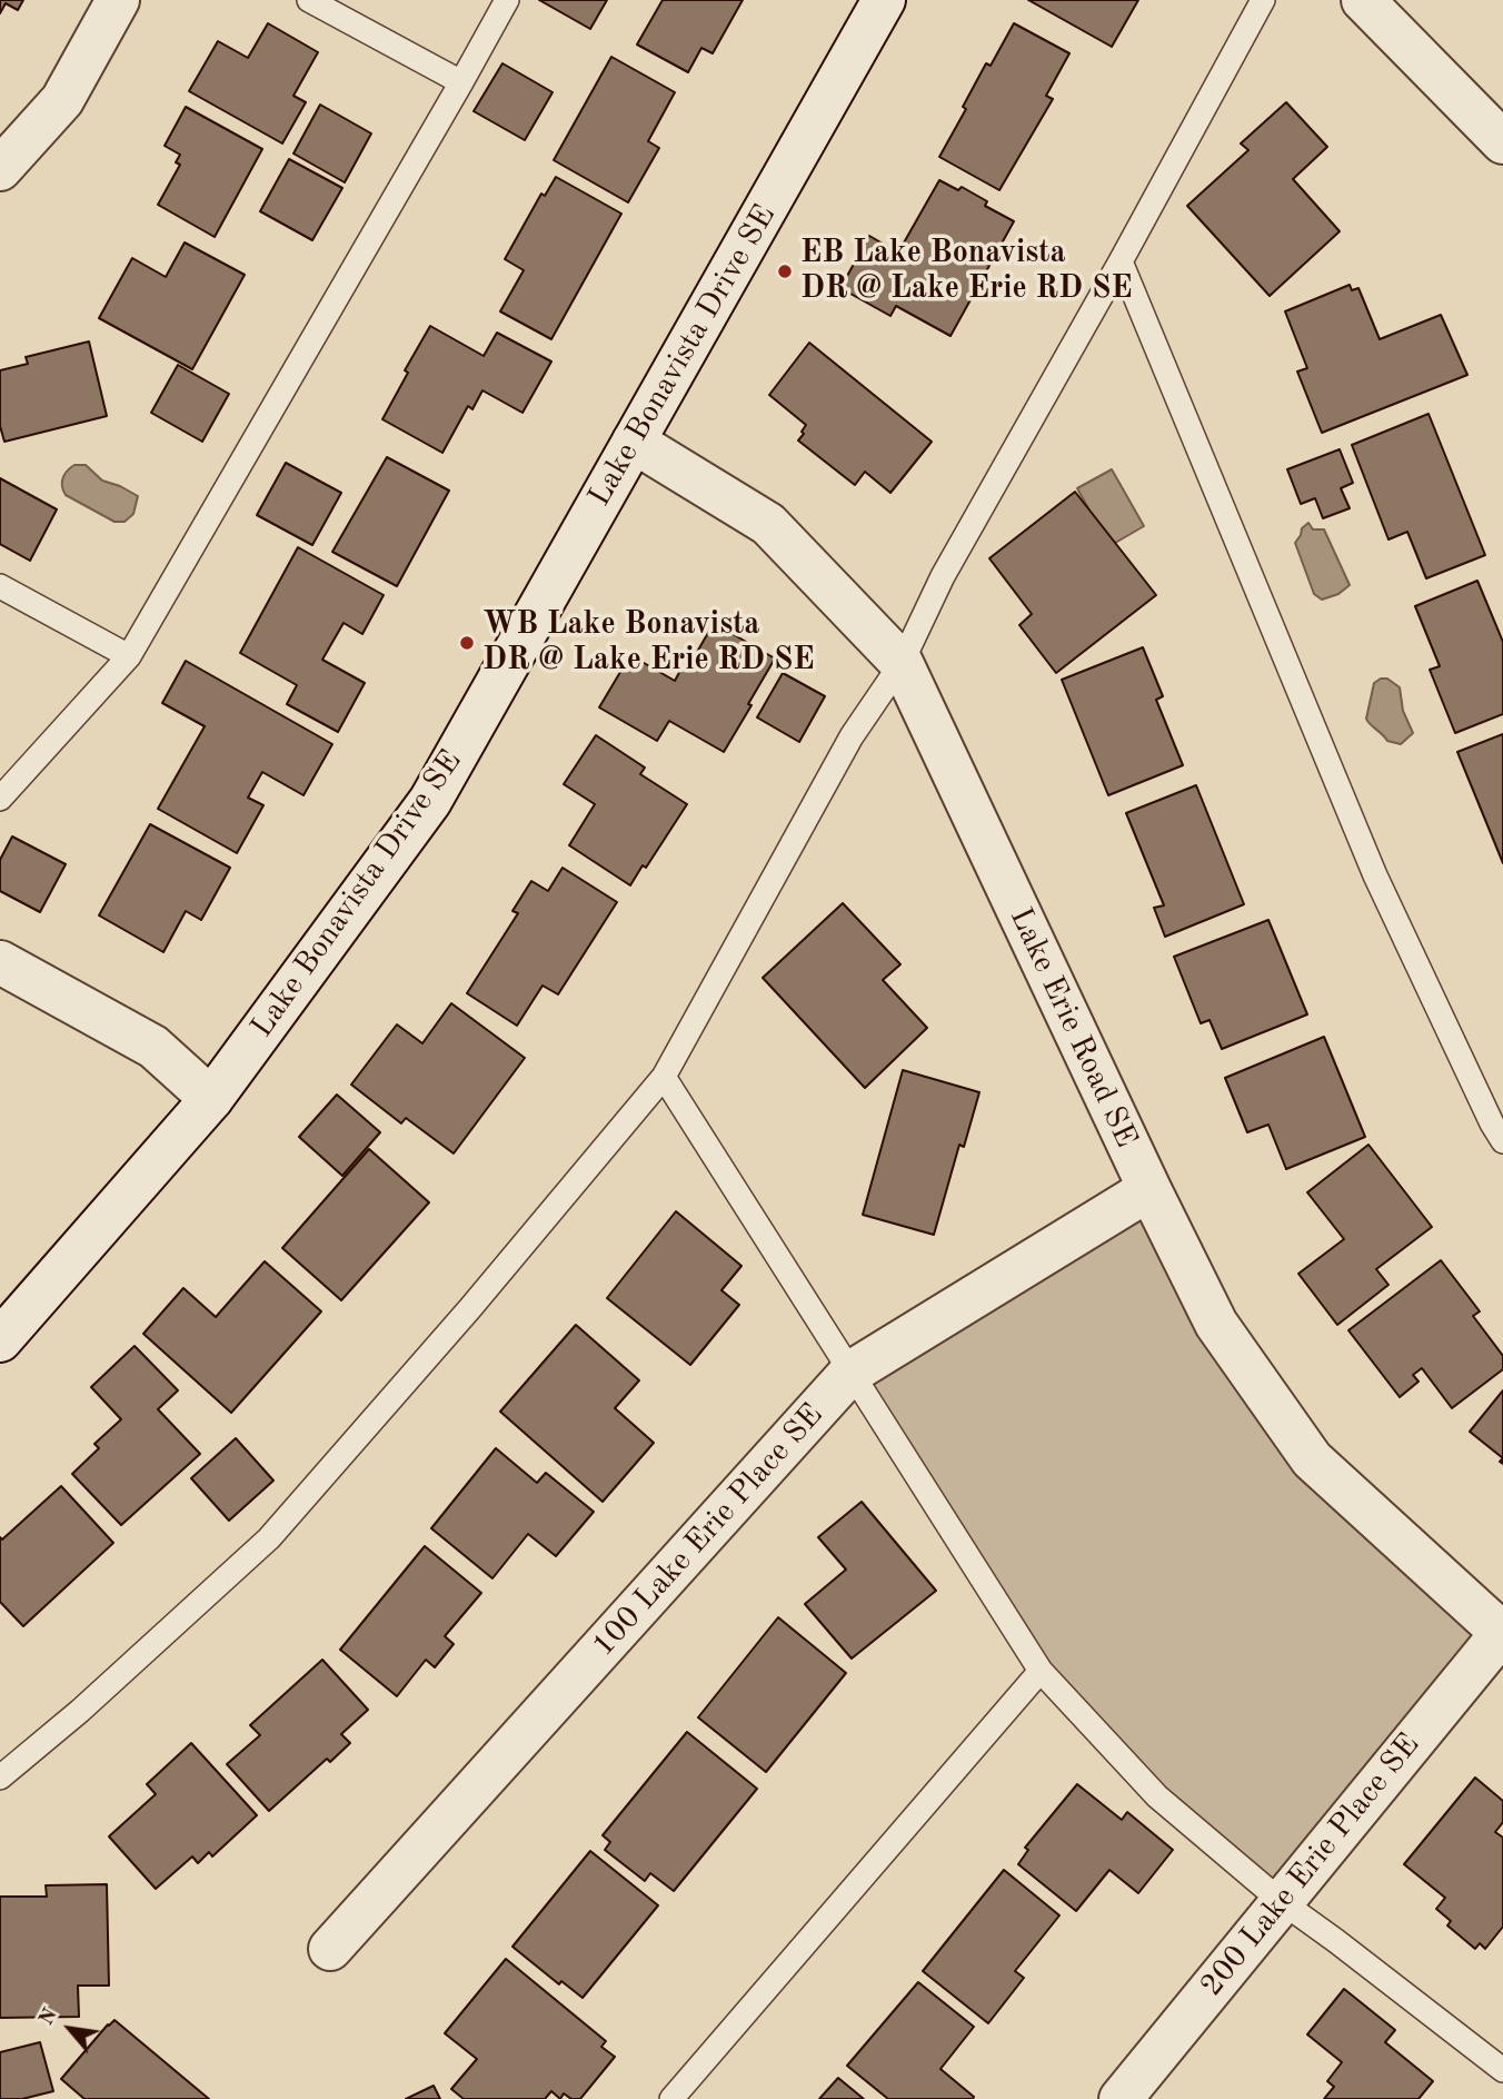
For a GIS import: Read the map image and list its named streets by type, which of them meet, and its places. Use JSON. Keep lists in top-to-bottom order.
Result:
{
  "streets": {
    "street": [
      "Lake Bonavista Drive SE",
      "Lake Erie Road SE",
      "100 Lake Erie Place SE",
      "200 Lake Erie Place SE"
    ]
  },
  "crossings": [
    ["Lake Bonavista Drive SE", "Lake Erie Road SE"],
    ["Lake Erie Road SE", "100 Lake Erie Place SE"],
    ["Lake Erie Road SE", "200 Lake Erie Place SE"]
  ],
  "places": ["EB Lake Bonavista DR @ Lake Erie RD SE", "WB Lake Bonavista DR @ Lake Erie RD SE"],
  "north": "top left"
}
